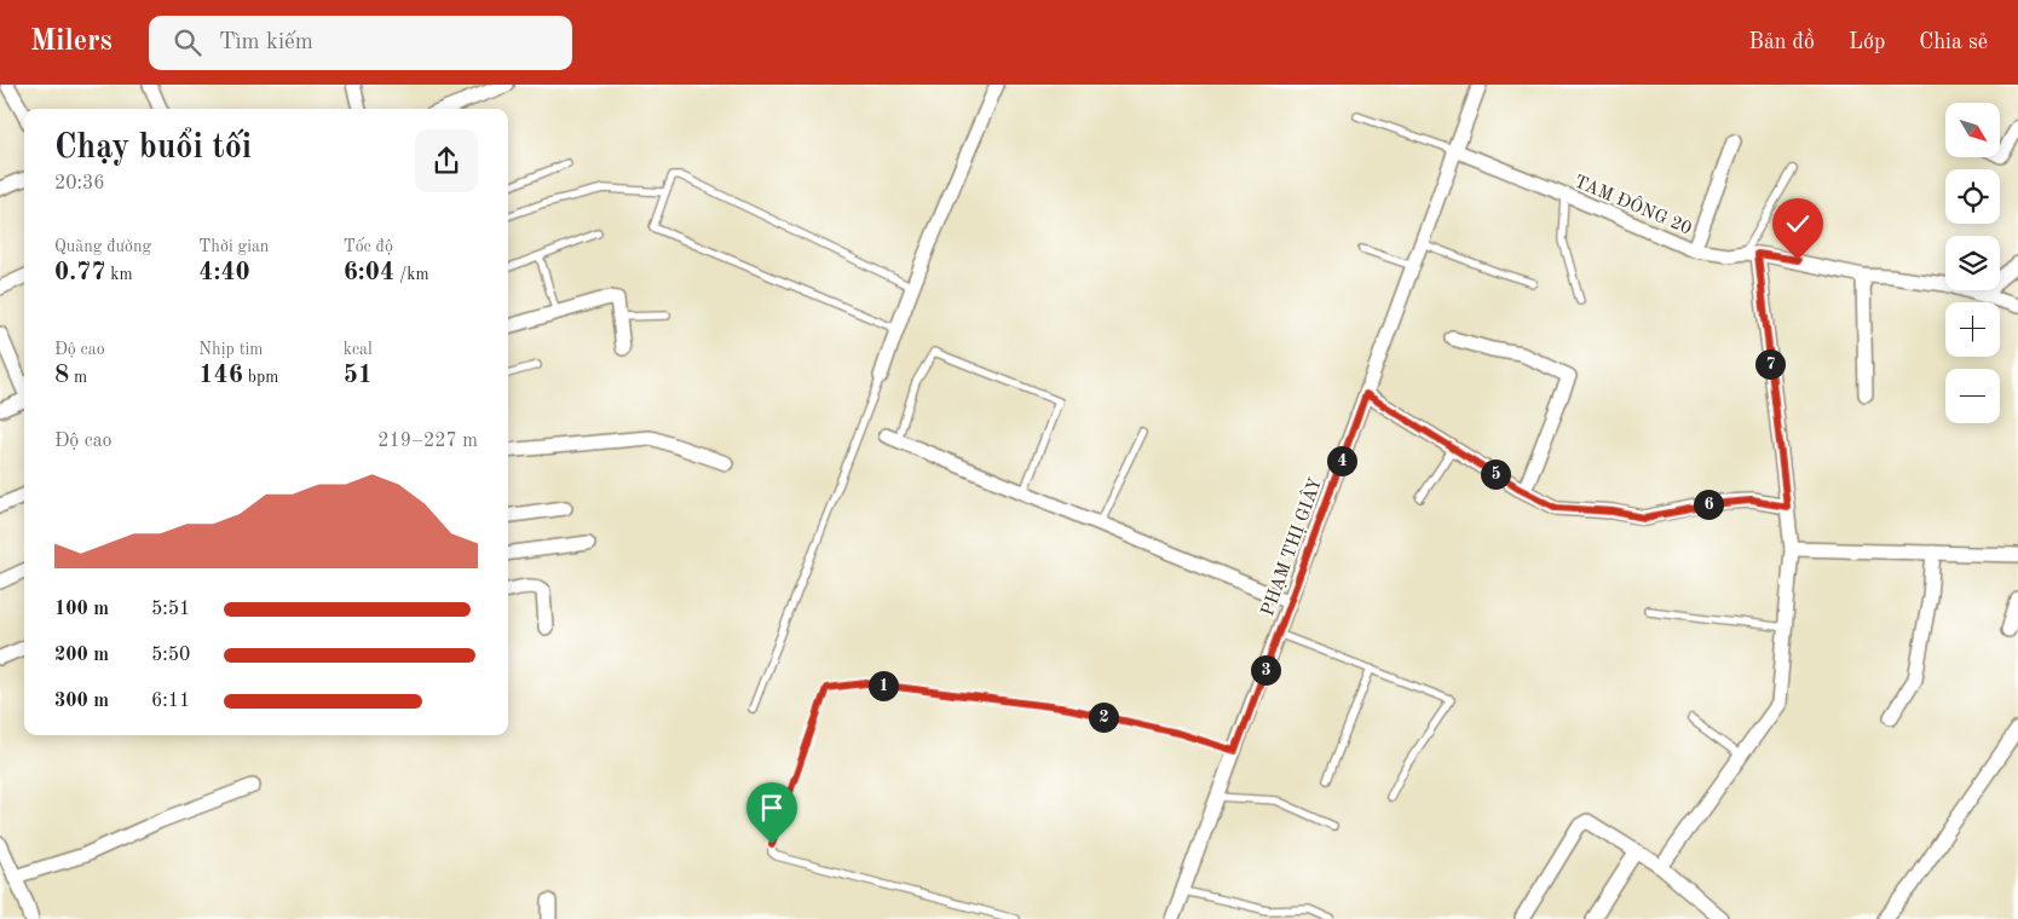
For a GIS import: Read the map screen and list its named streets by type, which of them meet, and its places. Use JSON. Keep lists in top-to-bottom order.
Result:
{
  "streets": {
    "street": ["TAM ĐÔNG 20", "PHẠM THỊ GIÂY"]
  },
  "crossings": [
    ["TAM ĐÔNG 20", "PHẠM THỊ GIÂY"]
  ],
  "north": "bottom right",
  "page": {
    "header": "Milers",
    "search": "Tìm kiếm",
    "nav": ["Bản đồ", "Lớp", "Chia sẻ"],
    "map_buttons": ["+", "−"],
    "heading": ["Chạy buổi tối", "20:36"],
    "stats": [
      ["Quãng đường", "0.77 km"],
      ["Thời gian", "4:40"],
      ["Tốc độ", "6:04 /km"],
      ["Độ cao", "8 m"],
      ["Nhịp tim", "146 bpm"],
      ["kcal", "51"]
    ],
    "pins": [
      "7",
      "4",
      "5",
      "6",
      "3",
      "1",
      "2"
    ],
    "chart": ["Độ cao", "219–227 m"],
    "list": [
      {
        "name": "100 m",
        "note": "5:51"
      },
      {
        "name": "200 m",
        "note": "5:50"
      },
      {
        "name": "300 m",
        "note": "6:11"
      }
    ]
  }
}
